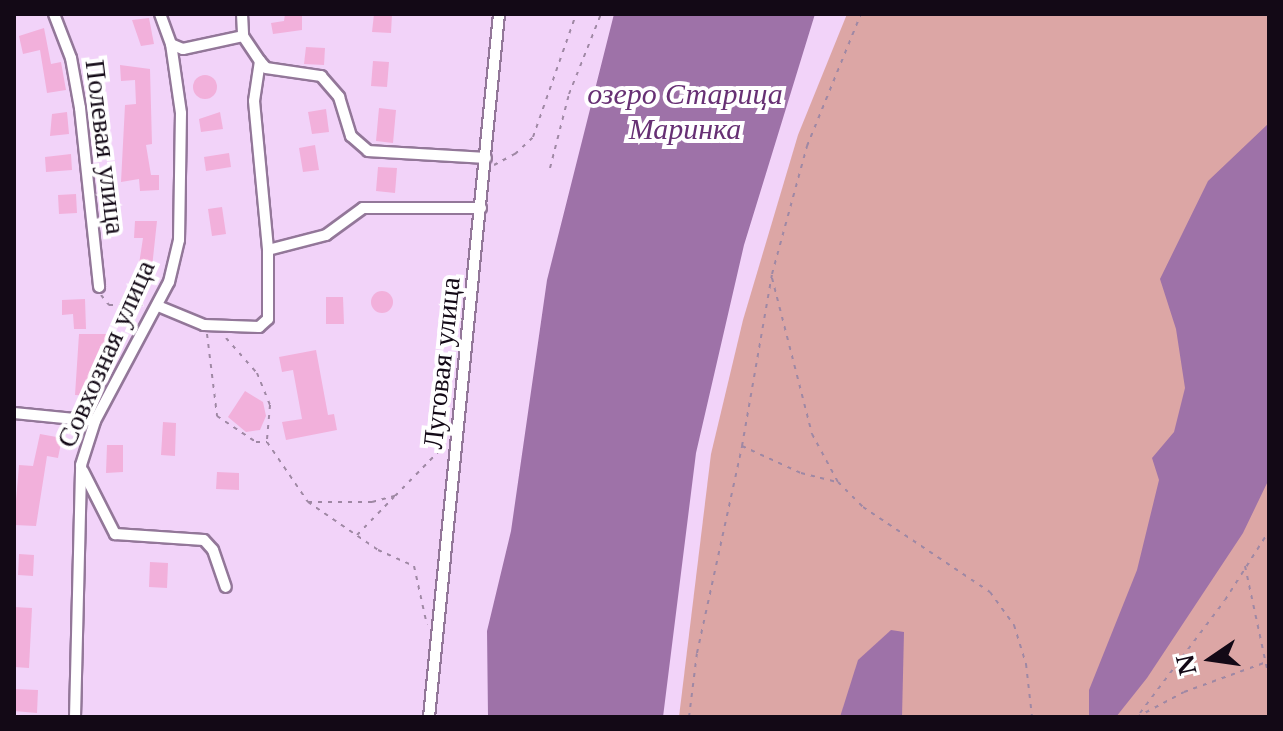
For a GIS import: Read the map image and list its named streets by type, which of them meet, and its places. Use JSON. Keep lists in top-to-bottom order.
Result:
{
  "streets": {
    "street": ["Полевая улица", "Совхозная улица", "Луговая улица"]
  },
  "water": ["озеро Старица Маринка"],
  "north": "left"
}
